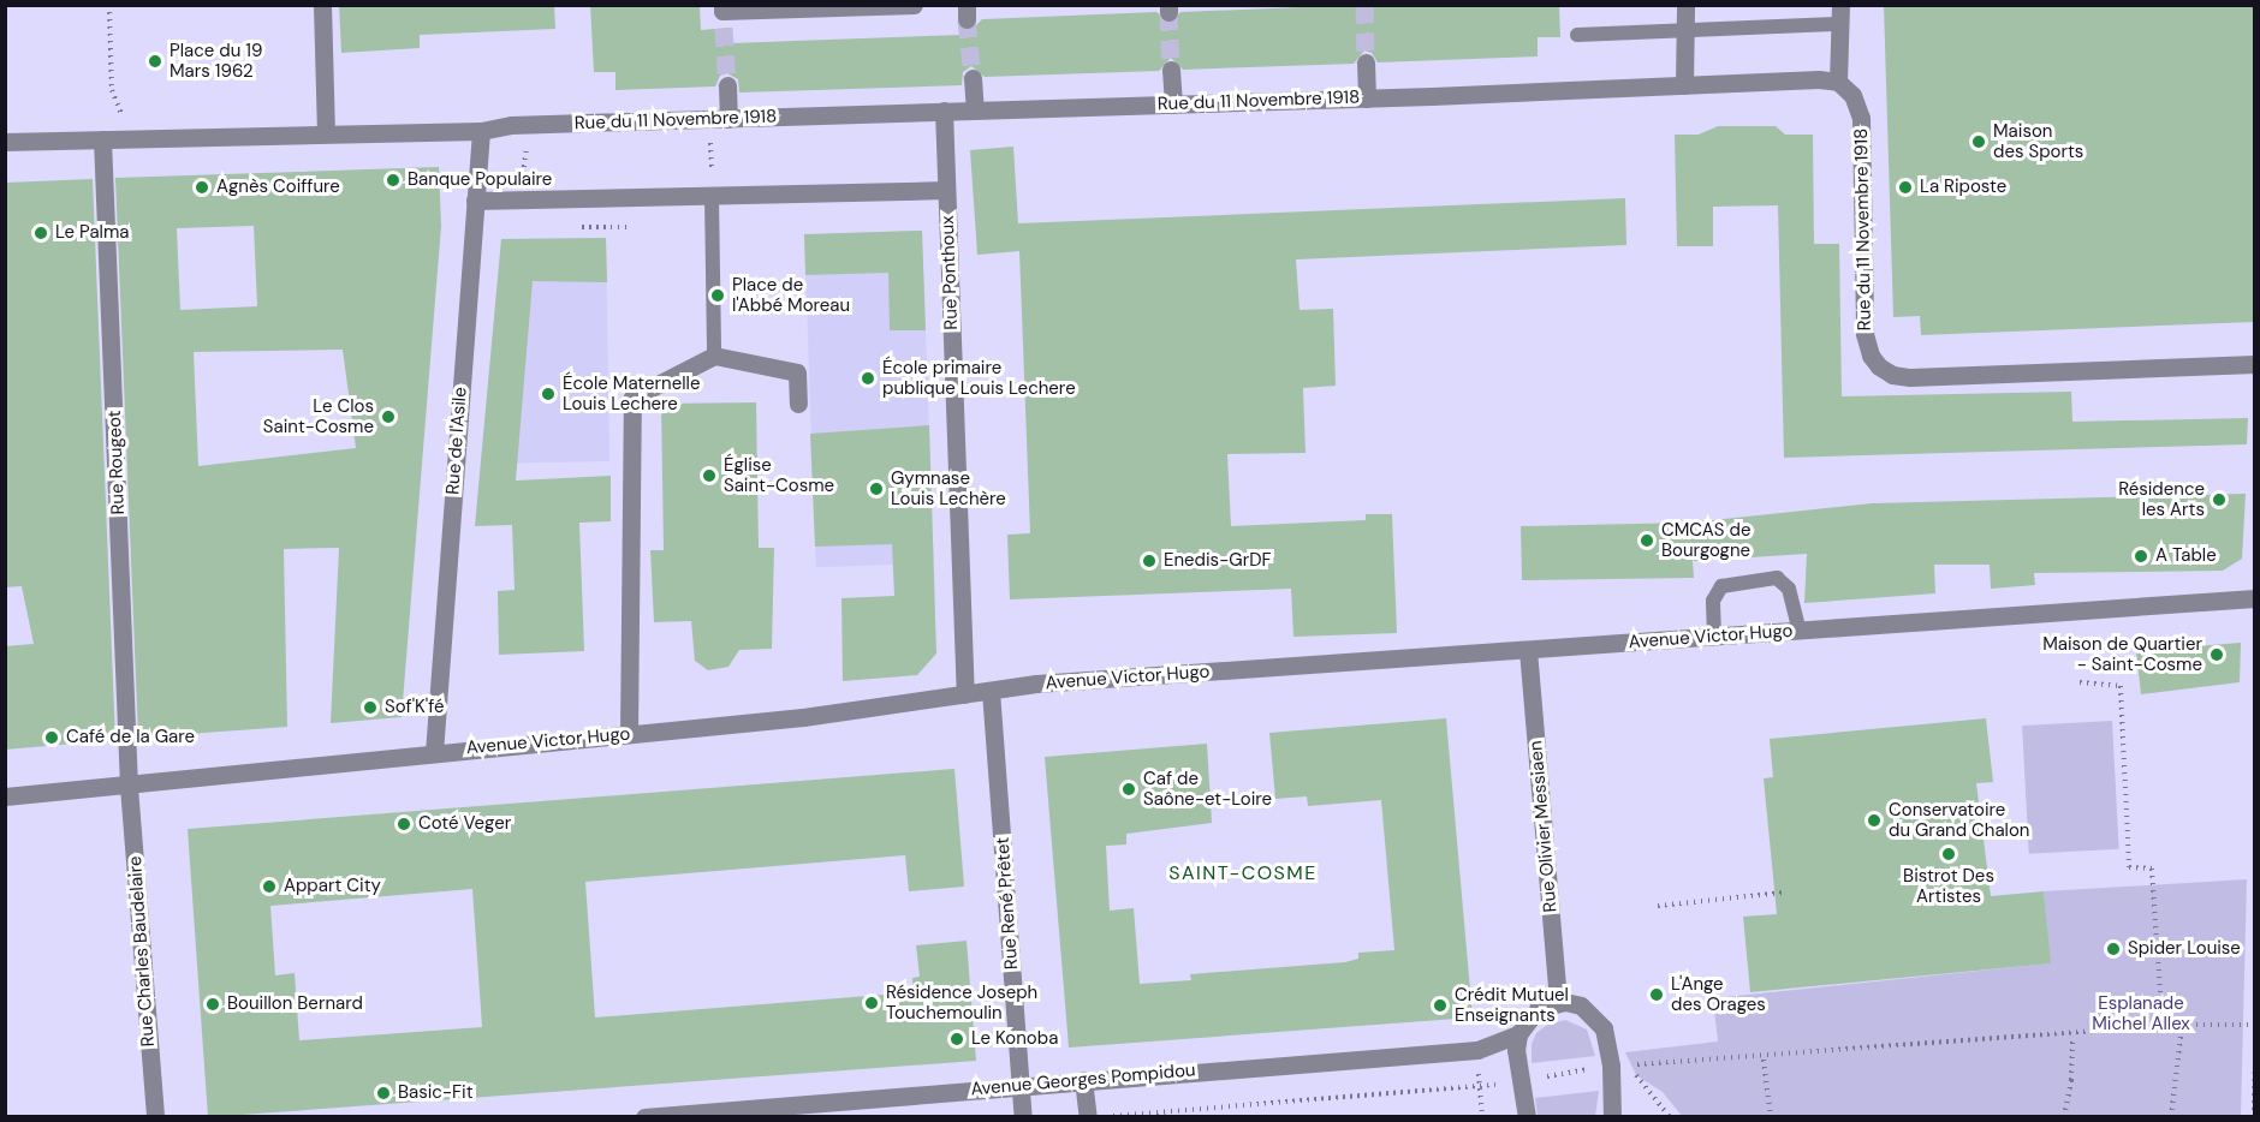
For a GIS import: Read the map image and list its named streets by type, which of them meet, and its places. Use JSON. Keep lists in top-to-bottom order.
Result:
{
  "streets": {
    "street": [
      "Rue du 11 Novembre 1918",
      "Rue Ponthoux",
      "Rue de l'Asile",
      "Rue Rougeot",
      "Avenue Victor Hugo",
      "Rue Olivier Messiaen",
      "Rue René Prêtet",
      "Rue Charles Baudelaire",
      "Avenue Georges Pompidou"
    ]
  },
  "crossings": [
    ["Rue du 11 Novembre 1918", "Rue Ponthoux"],
    ["Rue du 11 Novembre 1918", "Rue de l'Asile"],
    ["Rue du 11 Novembre 1918", "Rue Rougeot"],
    ["Rue Ponthoux", "Avenue Victor Hugo"],
    ["Rue de l'Asile", "Avenue Victor Hugo"],
    ["Rue Rougeot", "Avenue Victor Hugo"],
    ["Rue Rougeot", "Rue Charles Baudelaire"],
    ["Avenue Victor Hugo", "Rue Olivier Messiaen"],
    ["Avenue Victor Hugo", "Rue René Prêtet"],
    ["Avenue Victor Hugo", "Rue Charles Baudelaire"],
    ["Rue René Prêtet", "Avenue Georges Pompidou"]
  ],
  "districts": ["SAINT-COSME"],
  "parks": ["Esplanade Michel Allex"],
  "places": [
    "Place du 19 Mars 1962",
    "Maison des Sports",
    "Banque Populaire",
    "Agnès Coiffure",
    "La Riposte",
    "Le Palma",
    "Place de l'Abbé Moreau",
    "École primaire publique Louis Lechere",
    "École Maternelle Louis Lechere",
    "Le Clos Saint-Cosme",
    "Église Saint-Cosme",
    "Gymnase Louis Lechère",
    "Résidence les Arts",
    "CMCAS de Bourgogne",
    "A Table",
    "Enedis-GrDF",
    "Maison de Quartier - Saint-Cosme",
    "Sof'K'fé",
    "Café de la Gare",
    "Caf de Saône-et-Loire",
    "Conservatoire du Grand Chalon",
    "Coté Veger",
    "Bistrot Des Artistes",
    "Appart City",
    "Spider Louise",
    "L'Ange des Orages",
    "Résidence Joseph Touchemoulin",
    "Bouillon Bernard",
    "Crédit Mutuel Enseignants",
    "Le Konoba",
    "Basic-Fit"
  ]
}
